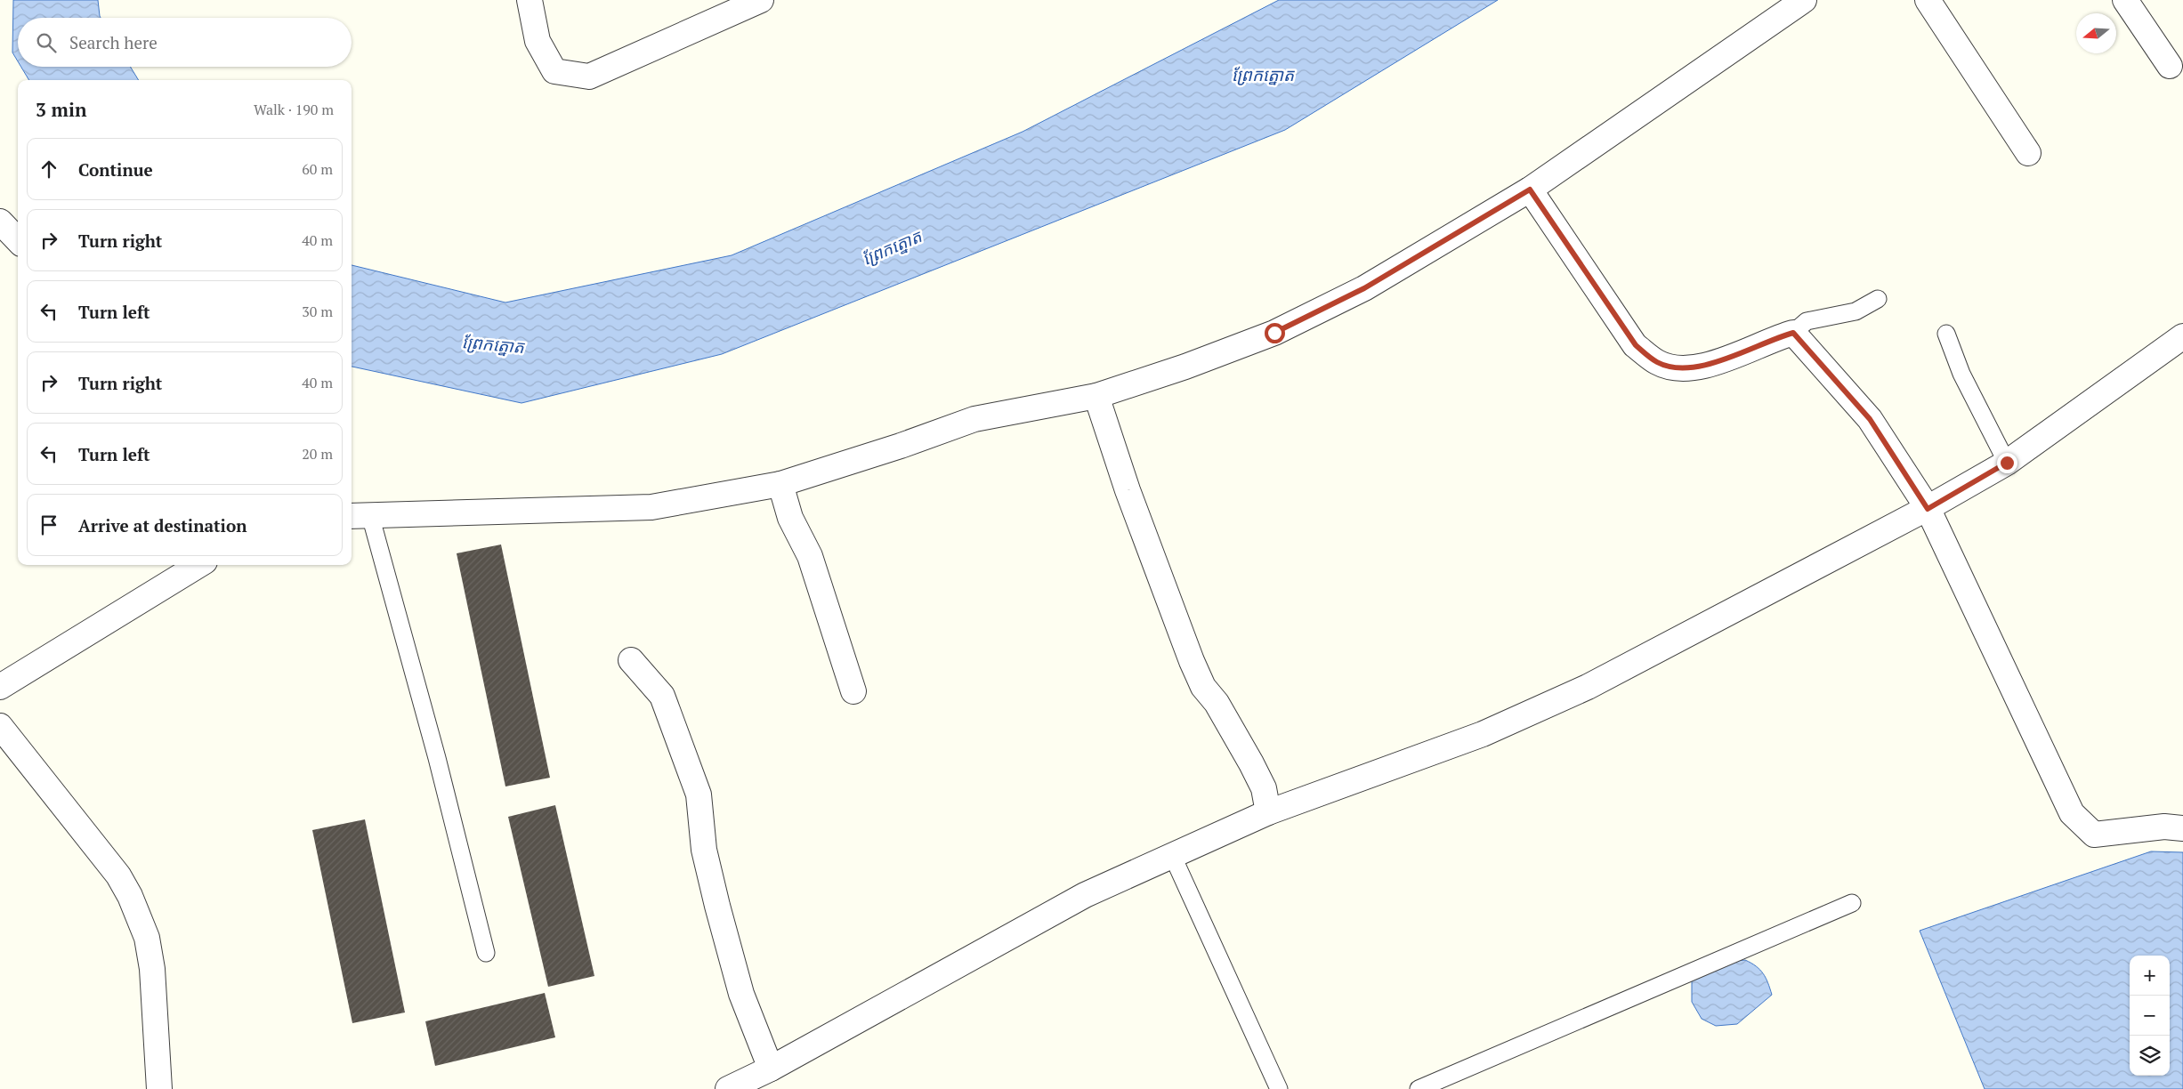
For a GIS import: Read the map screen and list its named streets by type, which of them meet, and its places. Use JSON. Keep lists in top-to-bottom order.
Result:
{
  "water": ["ព្រែកត្នោត"],
  "north": "left",
  "page": {
    "search": "Search here",
    "heading": ["3 min", "Walk · 190 m"],
    "list": [
      ["Continue", "60 m"],
      ["Turn right", "40 m"],
      ["Turn left", "30 m"],
      ["Turn right", "40 m"],
      ["Turn left", "20 m"],
      "Arrive at destination"
    ],
    "map_buttons": ["+", "−"]
  }
}
